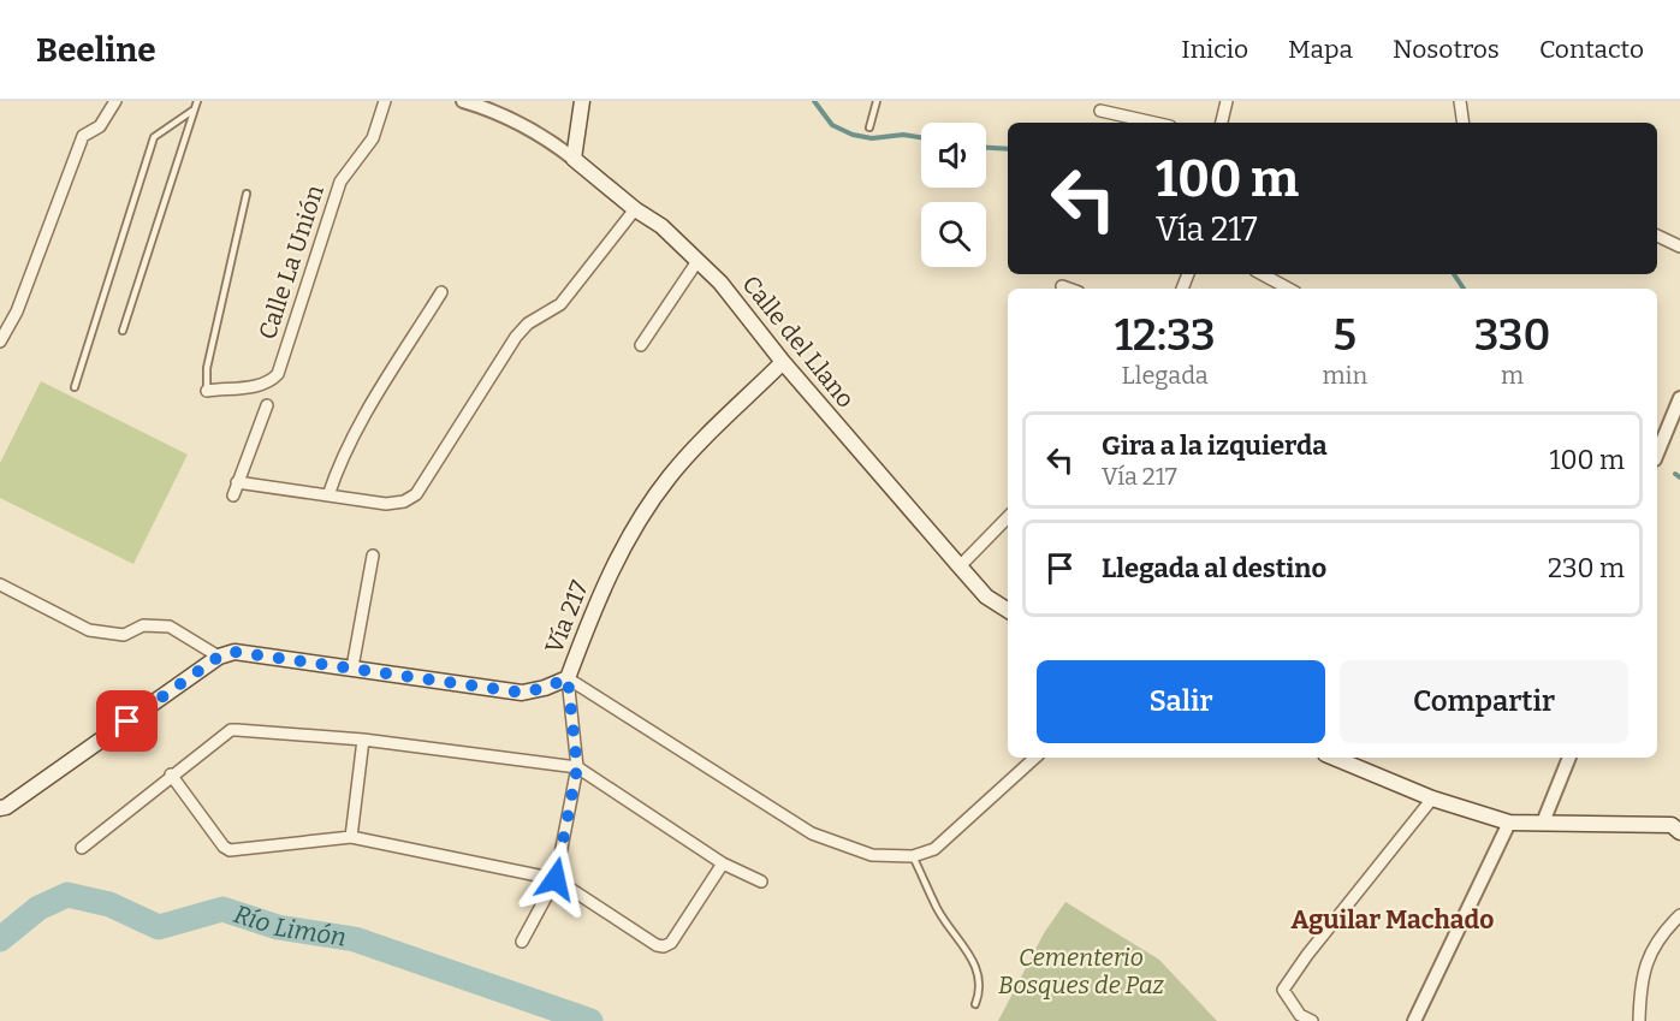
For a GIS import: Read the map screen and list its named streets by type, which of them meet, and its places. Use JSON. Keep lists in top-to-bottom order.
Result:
{
  "streets": {
    "main road": ["Calle del Llano", "Vía 217"],
    "street": ["Calle La Unión"]
  },
  "crossings": [
    ["Calle del Llano", "Vía 217"]
  ],
  "districts": ["Aguilar Machado"],
  "water": ["Río Limón"],
  "parks": ["Cementerio Bosques de Paz"],
  "page": {
    "header": "Beeline",
    "nav": [
      "Inicio",
      "Mapa",
      "Nosotros",
      "Contacto"
    ],
    "turn": ["100 m", "Vía 217"],
    "eta": [
      "12:33",
      "Llegada",
      "5",
      "min",
      "330",
      "m"
    ],
    "list": [
      {
        "name": "Gira a la izquierda",
        "note": "Vía 217",
        "value": "100 m"
      },
      {
        "name": "Llegada al destino",
        "value": "230 m"
      }
    ],
    "buttons": ["Salir", "Compartir"]
  }
}
